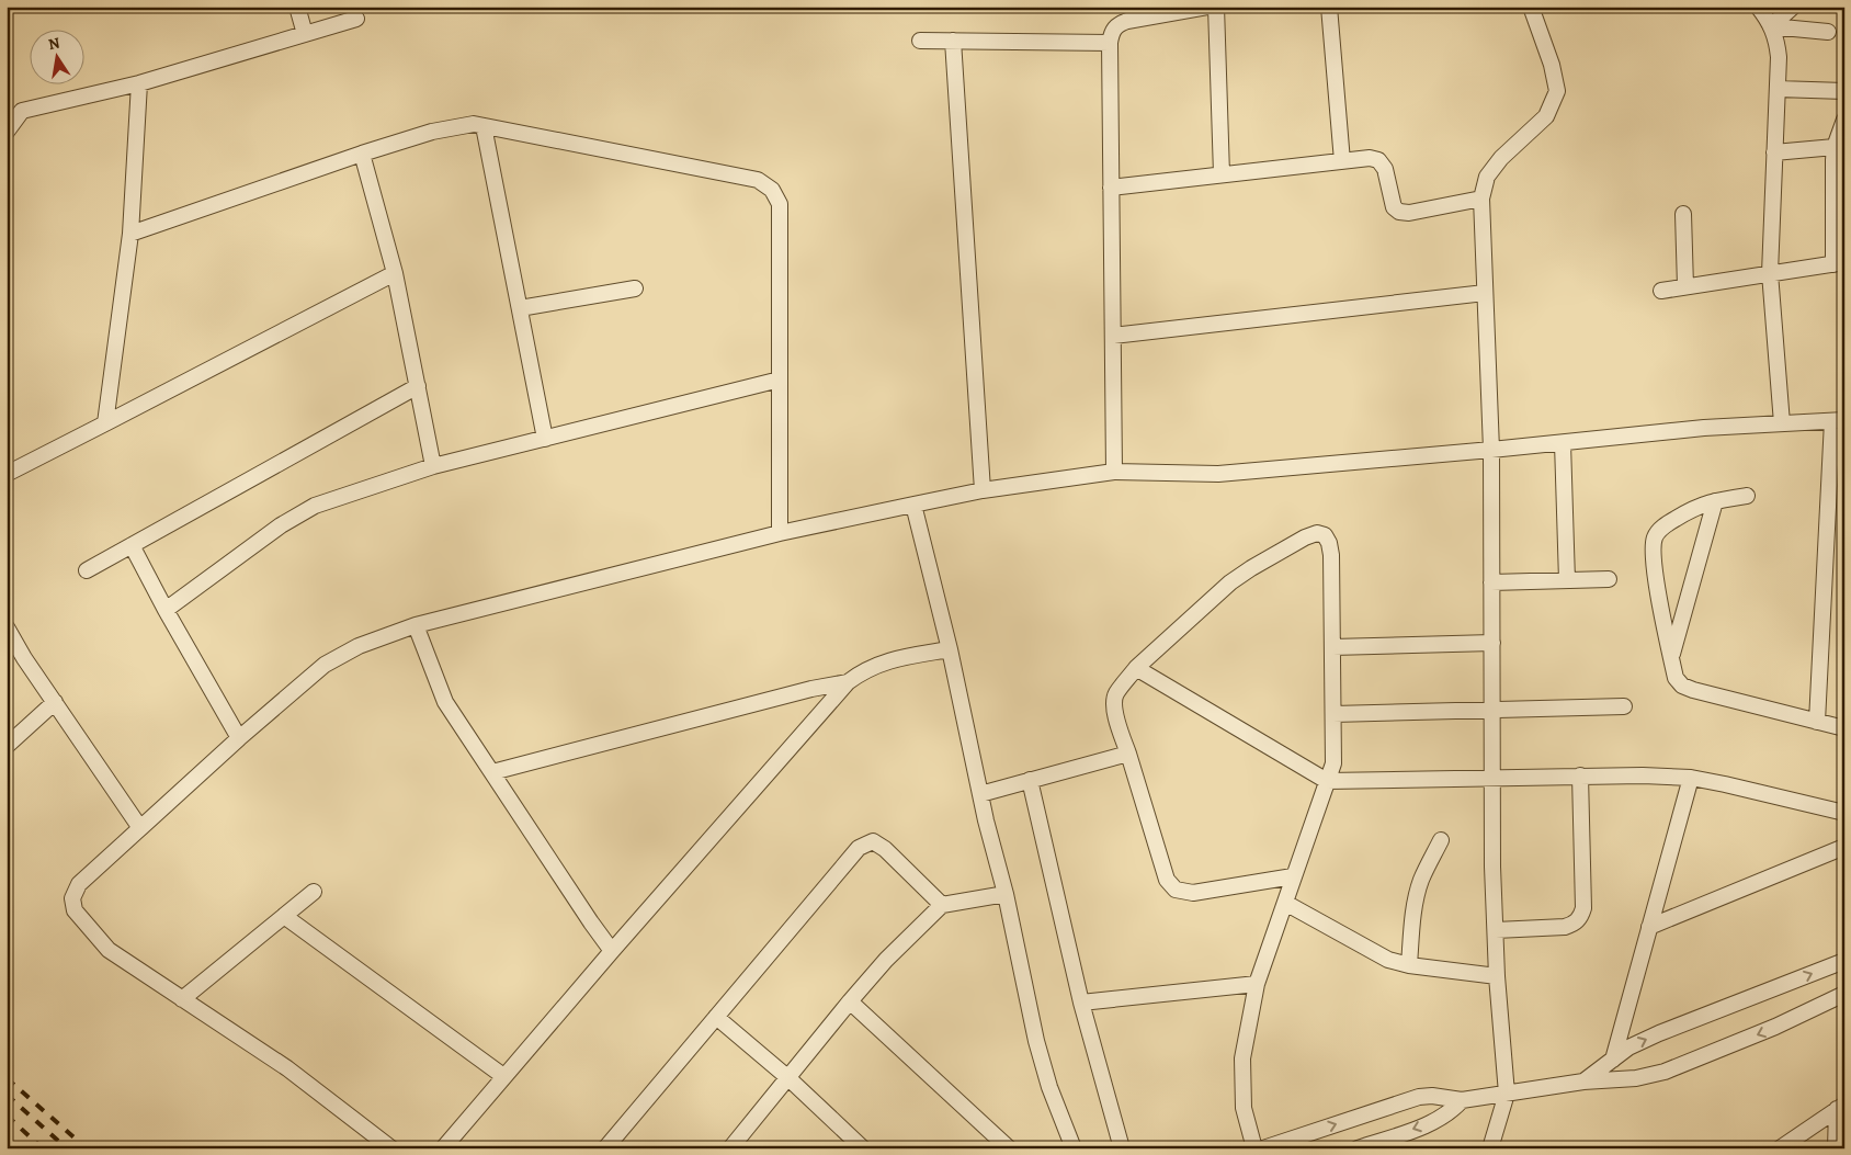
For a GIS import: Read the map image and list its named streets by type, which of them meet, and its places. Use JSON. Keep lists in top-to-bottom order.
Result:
{
  "north": "top"
}
